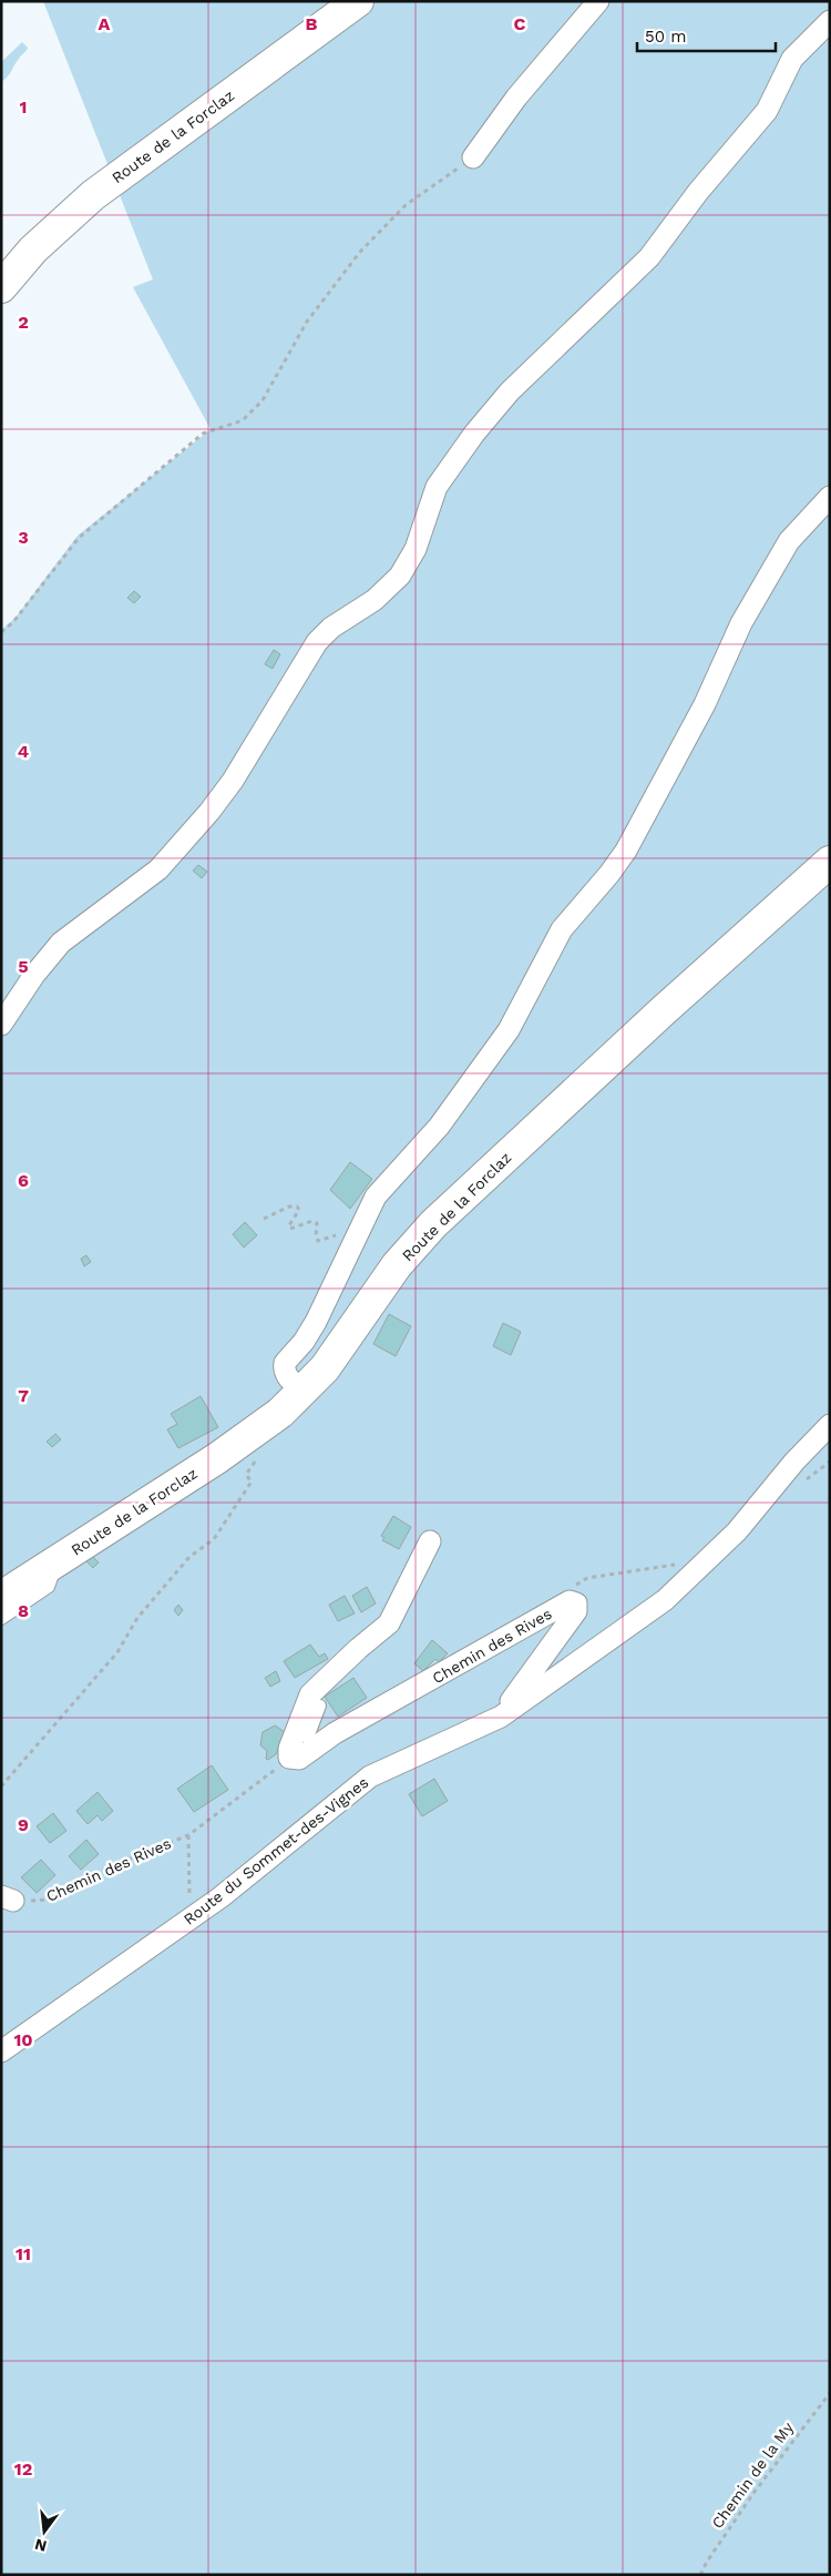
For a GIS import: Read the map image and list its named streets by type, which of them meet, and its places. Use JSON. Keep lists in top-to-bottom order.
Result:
{
  "streets": {
    "main road": ["Route de la Forclaz"],
    "street": ["Chemin des Rives", "Route du Sommet-des-Vignes"],
    "path": ["Chemin de la My"]
  },
  "crossings": [
    ["Chemin des Rives", "Route du Sommet-des-Vignes"]
  ],
  "scale_bar": "50 m",
  "north": "bottom",
  "grid": {
    "columns": ["A", "B", "C"],
    "rows": [
      "1",
      "2",
      "3",
      "4",
      "5",
      "6",
      "7",
      "8",
      "9",
      "10",
      "11",
      "12"
    ]
  }
}
